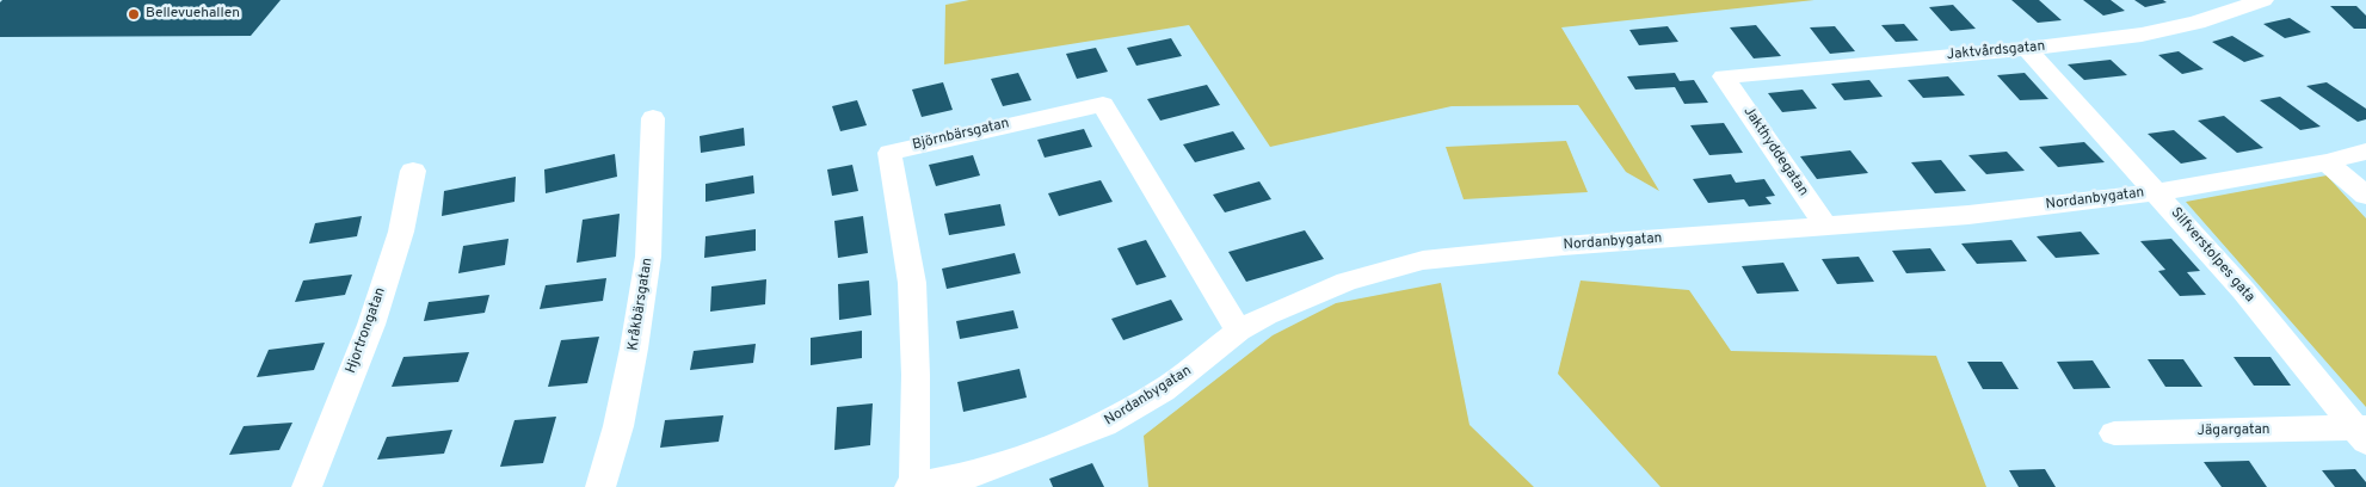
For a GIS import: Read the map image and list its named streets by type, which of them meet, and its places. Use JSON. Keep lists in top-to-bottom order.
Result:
{
  "streets": {
    "street": [
      "Jaktvårdsgatan",
      "Björnbärsgatan",
      "Jakthyddegatan",
      "Nordanbygatan",
      "Silfverstolpes gata",
      "Kråkbärsgatan",
      "Hjortrongatan",
      "Jägargatan"
    ]
  },
  "crossings": [
    ["Jaktvårdsgatan", "Jakthyddegatan"],
    ["Jaktvårdsgatan", "Silfverstolpes gata"],
    ["Björnbärsgatan", "Nordanbygatan"],
    ["Jakthyddegatan", "Nordanbygatan"],
    ["Nordanbygatan", "Silfverstolpes gata"],
    ["Silfverstolpes gata", "Jägargatan"]
  ],
  "places": ["Bellevuehallen"]
}
